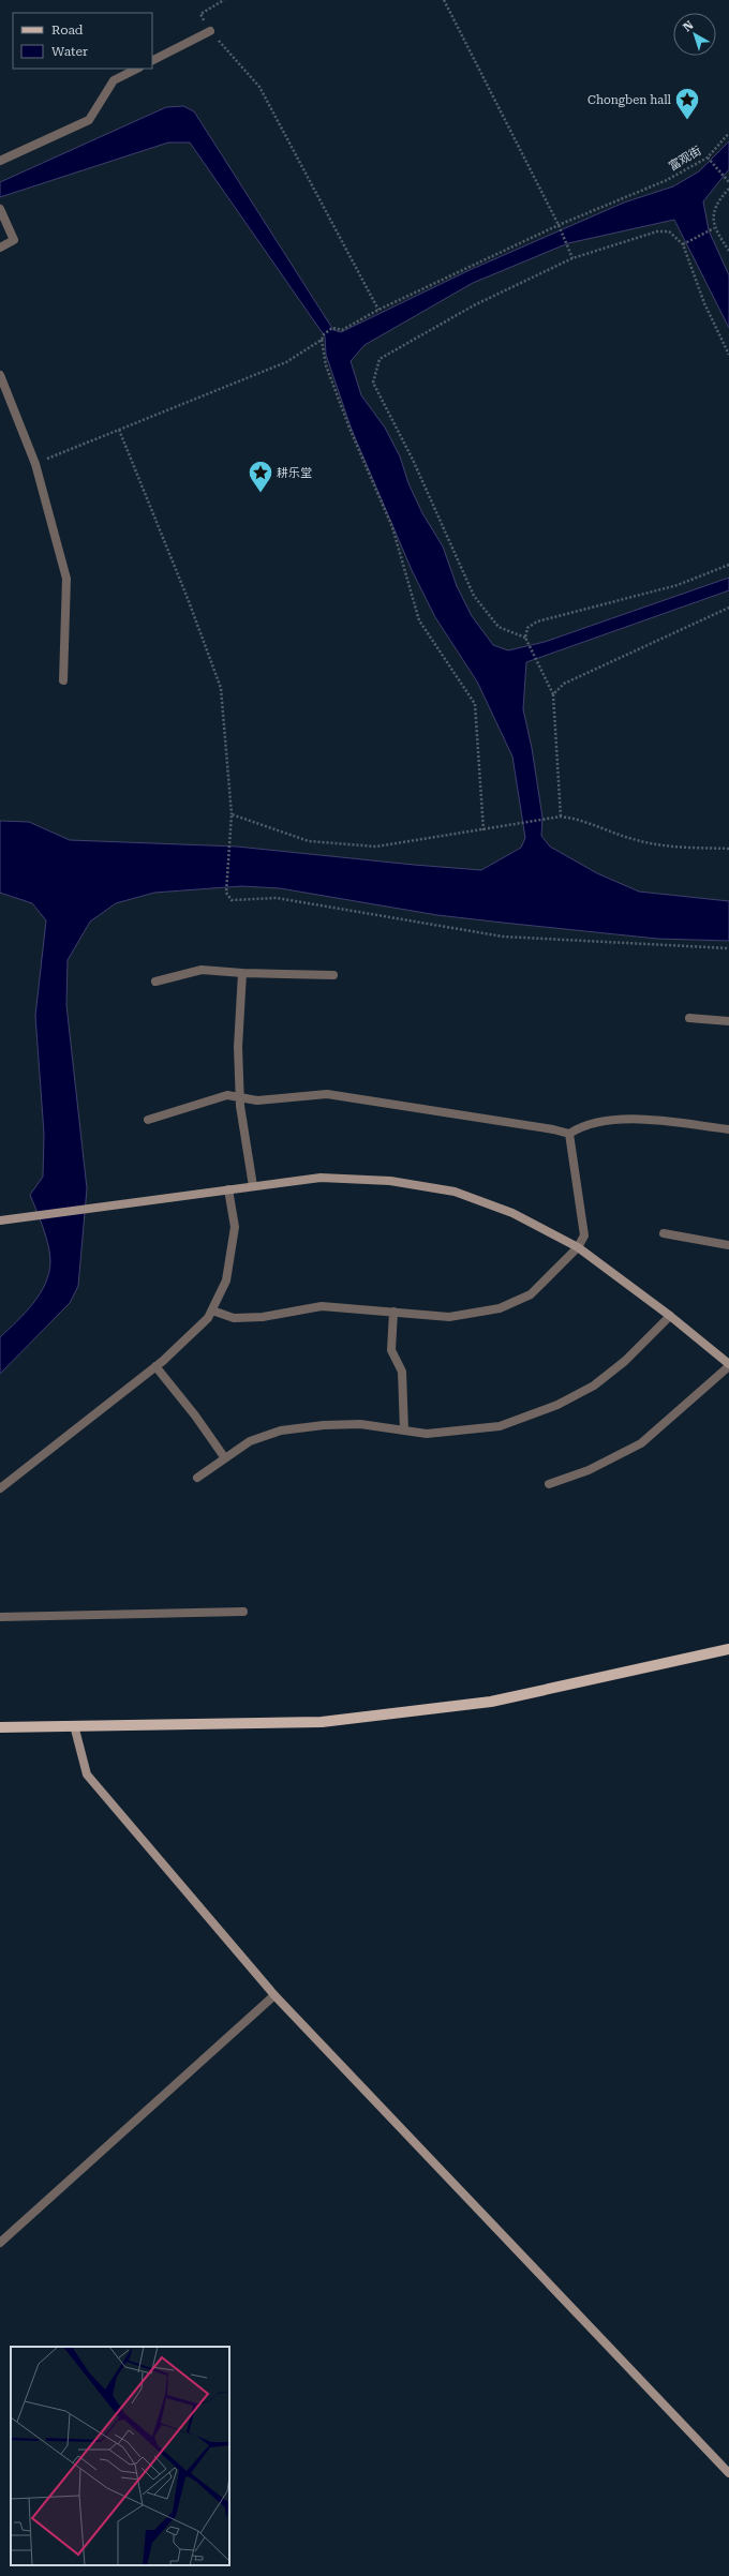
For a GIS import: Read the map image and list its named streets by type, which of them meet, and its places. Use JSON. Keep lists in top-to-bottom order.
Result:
{
  "streets": {
    "path": ["富观街"]
  },
  "places": {
    "place": ["Chongben hall", "耕乐堂"]
  },
  "legend": ["Road", "Water"],
  "north": "top left"
}
